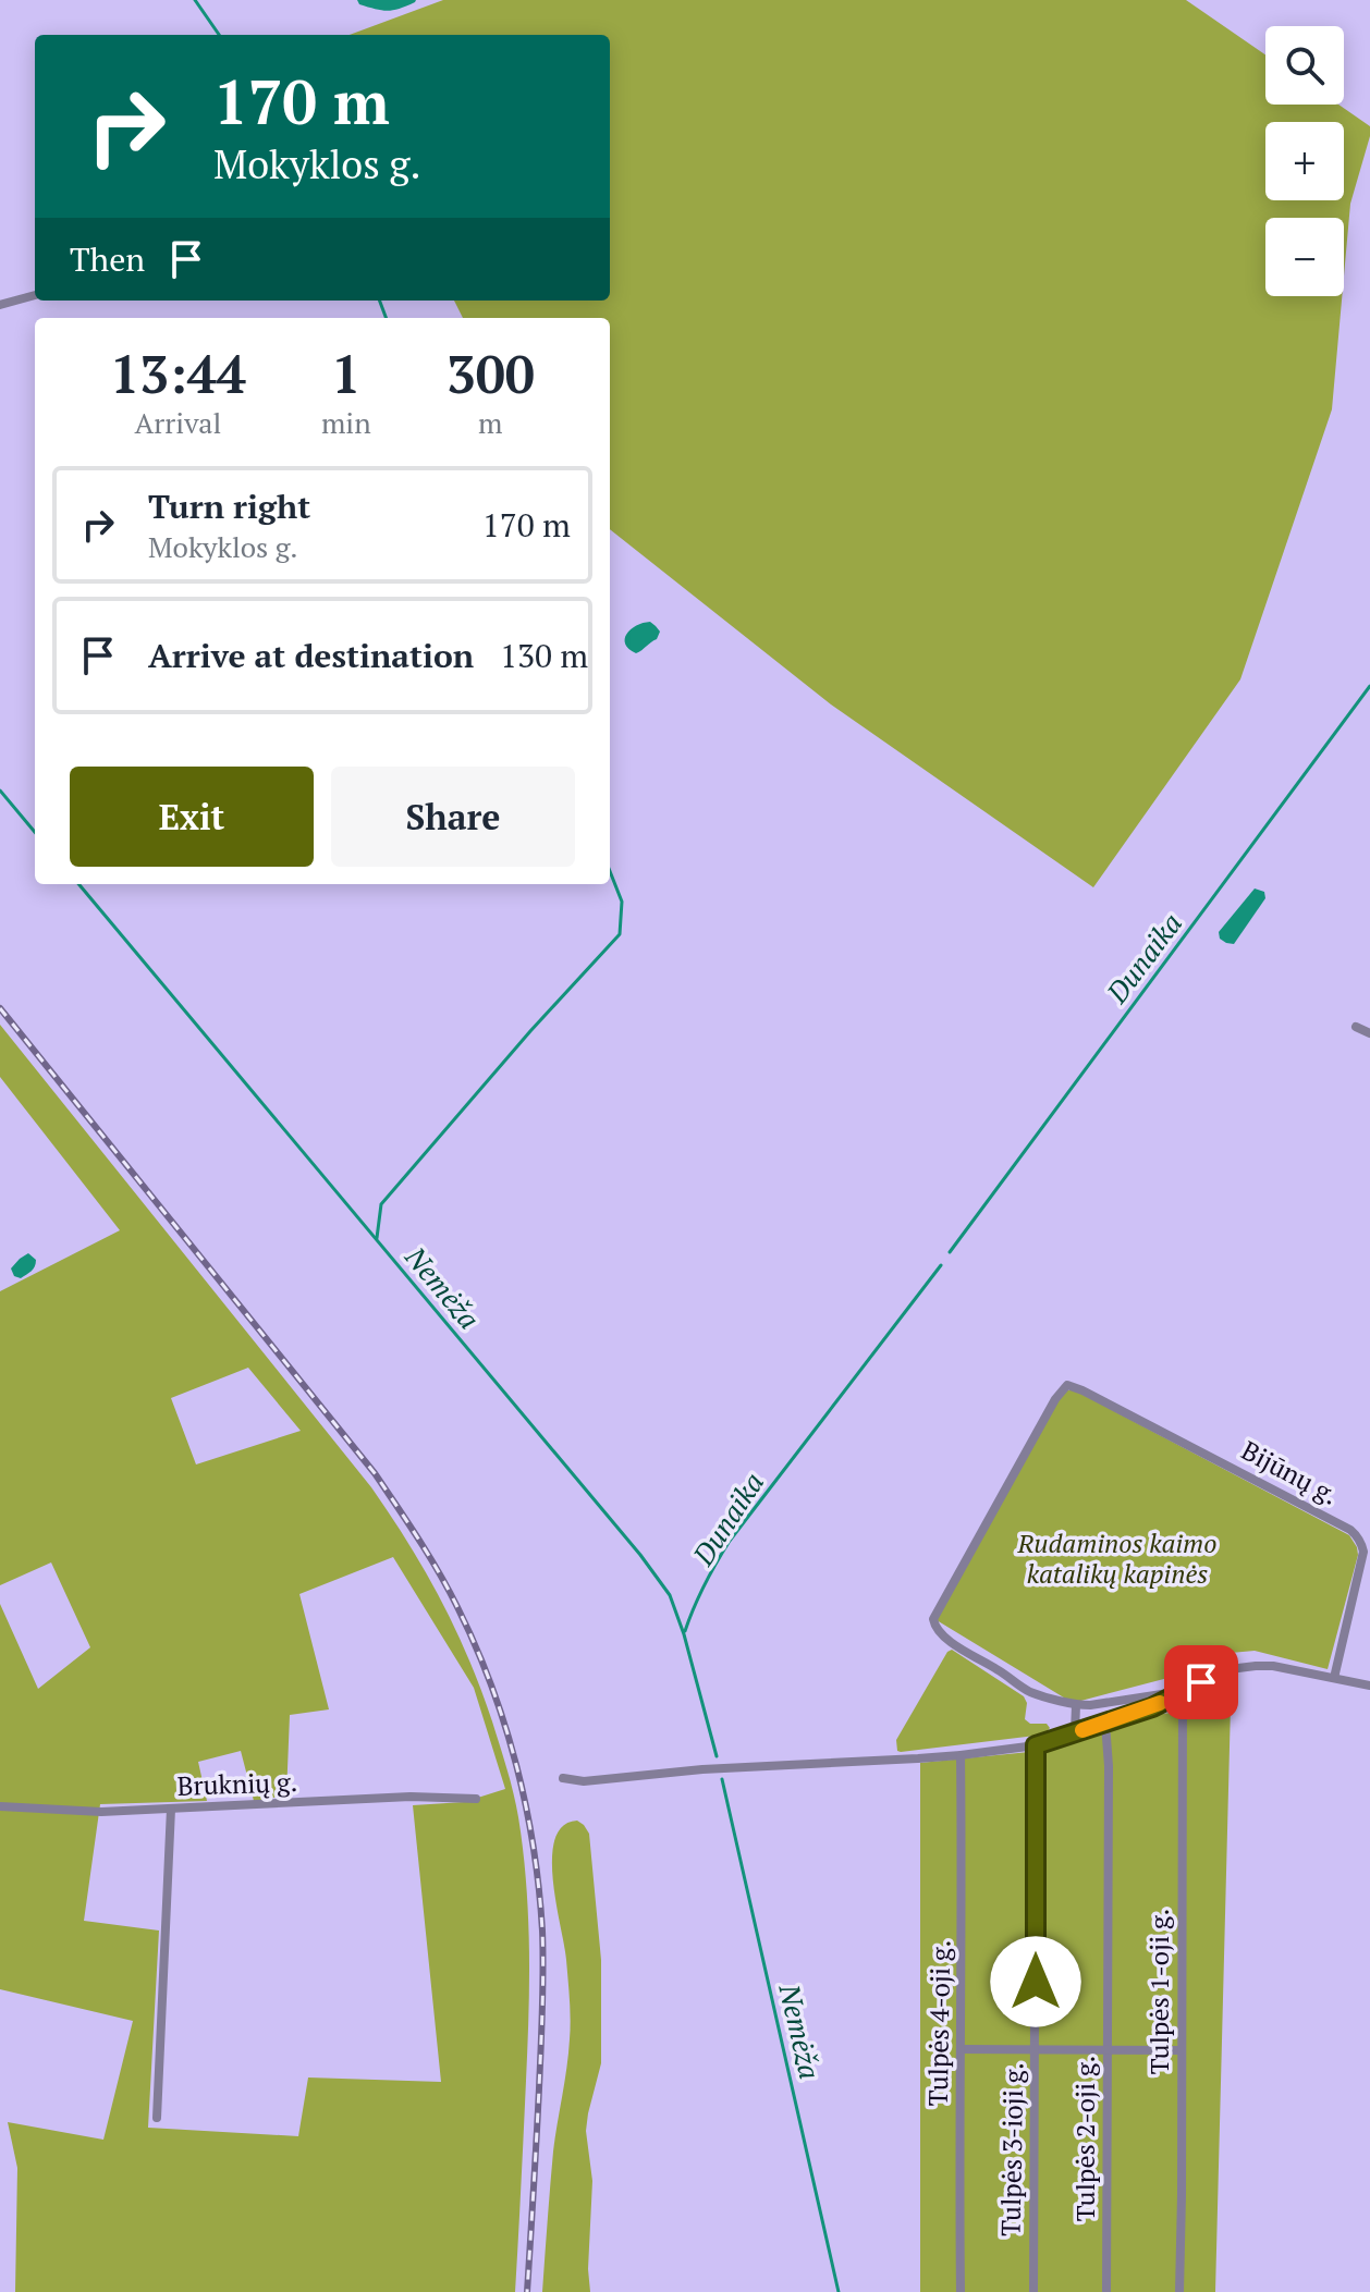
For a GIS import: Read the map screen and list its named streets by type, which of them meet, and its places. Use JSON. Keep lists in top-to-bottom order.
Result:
{
  "streets": {
    "street": [
      "Bijūnų g.",
      "Bruknių g.",
      "Tulpės 1-oji g.",
      "Tulpės 4-oji g.",
      "Tulpės 2-oji g.",
      "Tulpės 3-ioji g."
    ]
  },
  "water": ["Dunaika", "Nemėža"],
  "parks": ["Rudaminos kaimo katalikų kapinės"],
  "page": {
    "map_buttons": ["+", "−"],
    "turn": ["170 m", "Mokyklos g."],
    "then": "Then",
    "eta": [
      "13:44",
      "Arrival",
      "1",
      "min",
      "300",
      "m"
    ],
    "list": [
      {
        "name": "Turn right",
        "note": "Mokyklos g.",
        "value": "170 m"
      },
      {
        "name": "Arrive at destination",
        "value": "130 m"
      }
    ],
    "buttons": ["Exit", "Share"]
  }
}
